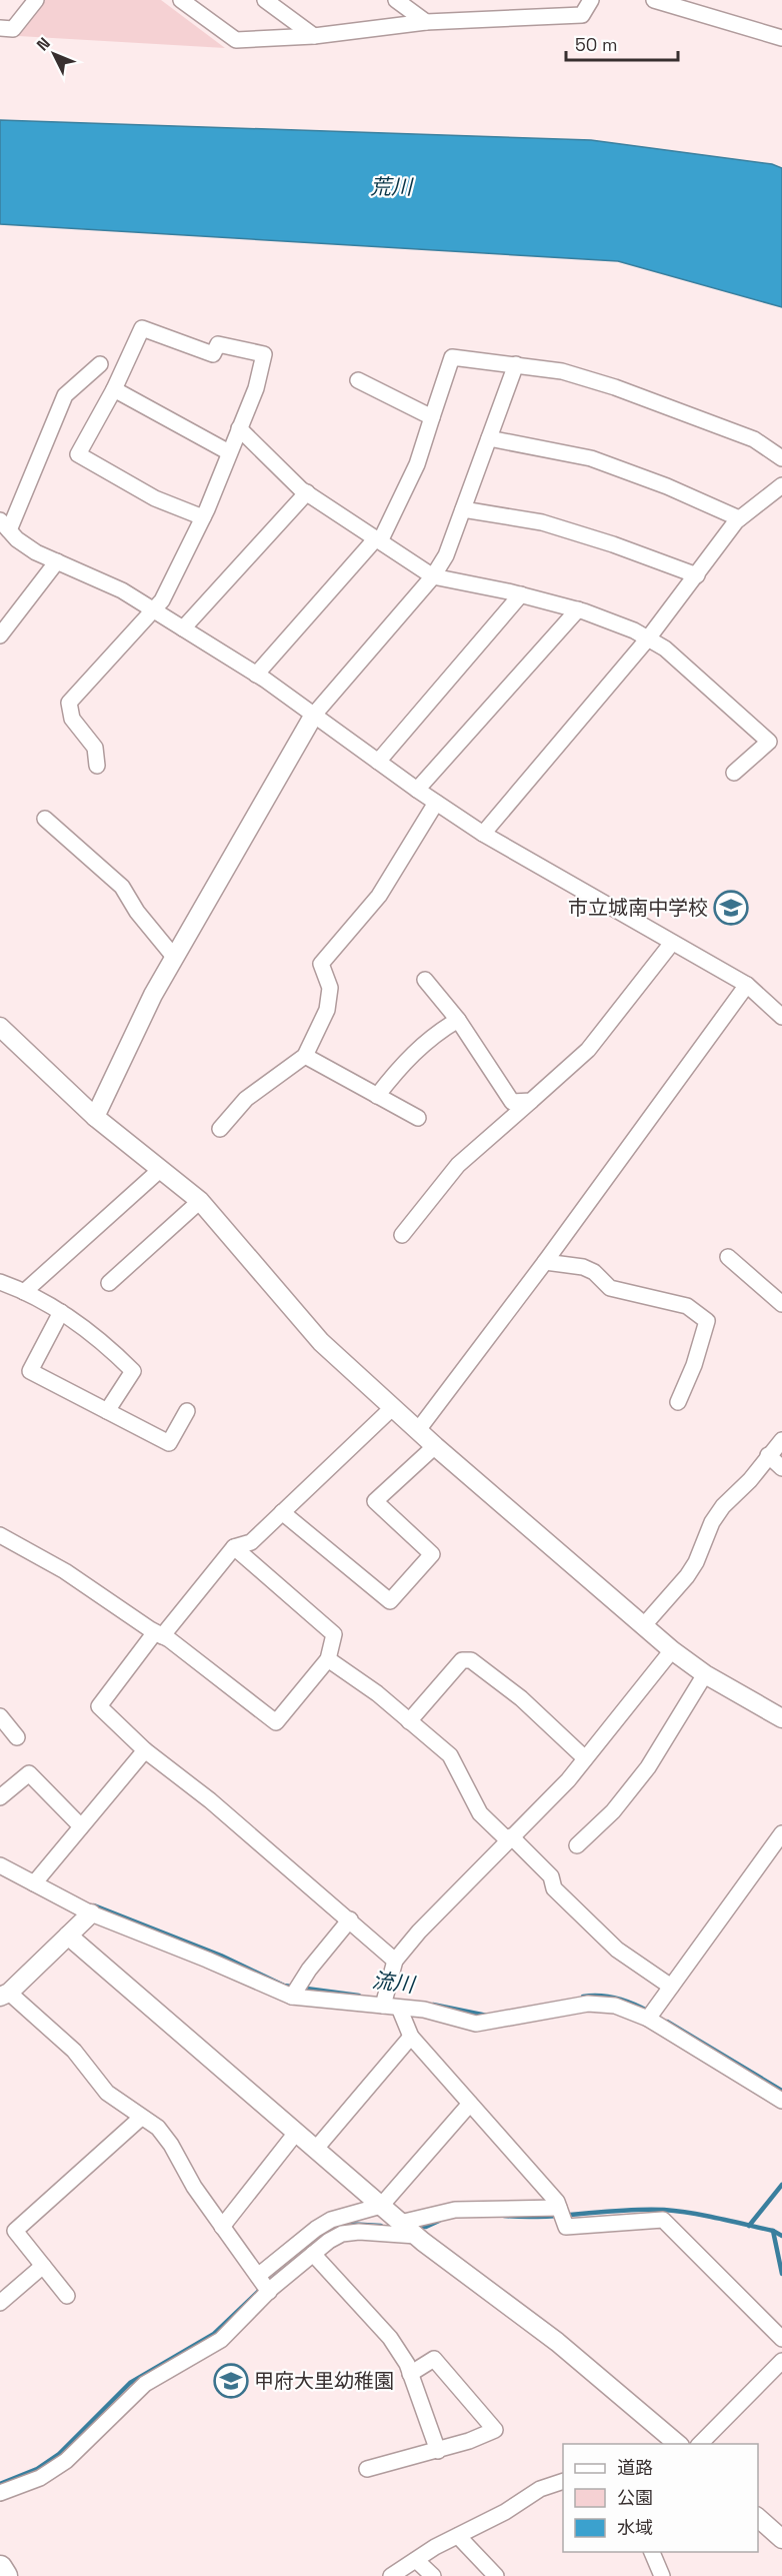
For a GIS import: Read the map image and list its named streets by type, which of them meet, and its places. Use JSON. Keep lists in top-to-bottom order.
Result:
{
  "water": ["荒川", "流川"],
  "places": {
    "school or university": ["市立城南中学校", "甲府大里幼稚園"]
  },
  "legend": ["道路", "公園", "水域"],
  "scale_bar": "50 m",
  "north": "top left"
}
